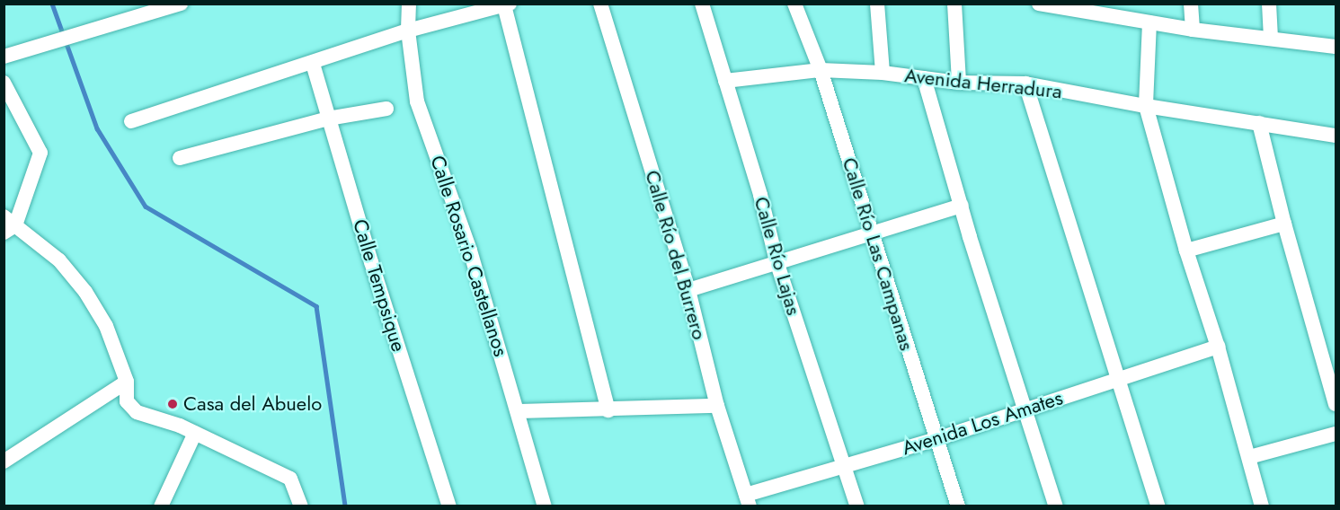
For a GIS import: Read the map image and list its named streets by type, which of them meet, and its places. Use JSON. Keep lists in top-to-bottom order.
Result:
{
  "streets": {
    "street": [
      "Avenida Herradura",
      "Calle Río Las Campanas",
      "Calle Río del Burrero",
      "Calle Rosario Castellanos",
      "Calle Río Lajas",
      "Calle Tempsique",
      "Avenida Los Amates"
    ]
  },
  "crossings": [
    ["Avenida Herradura", "Calle Río Las Campanas"],
    ["Avenida Herradura", "Calle Río Lajas"],
    ["Calle Río Las Campanas", "Avenida Los Amates"],
    ["Calle Río del Burrero", "Avenida Los Amates"],
    ["Calle Río Lajas", "Avenida Los Amates"]
  ],
  "places": ["Casa del Abuelo"]
}
